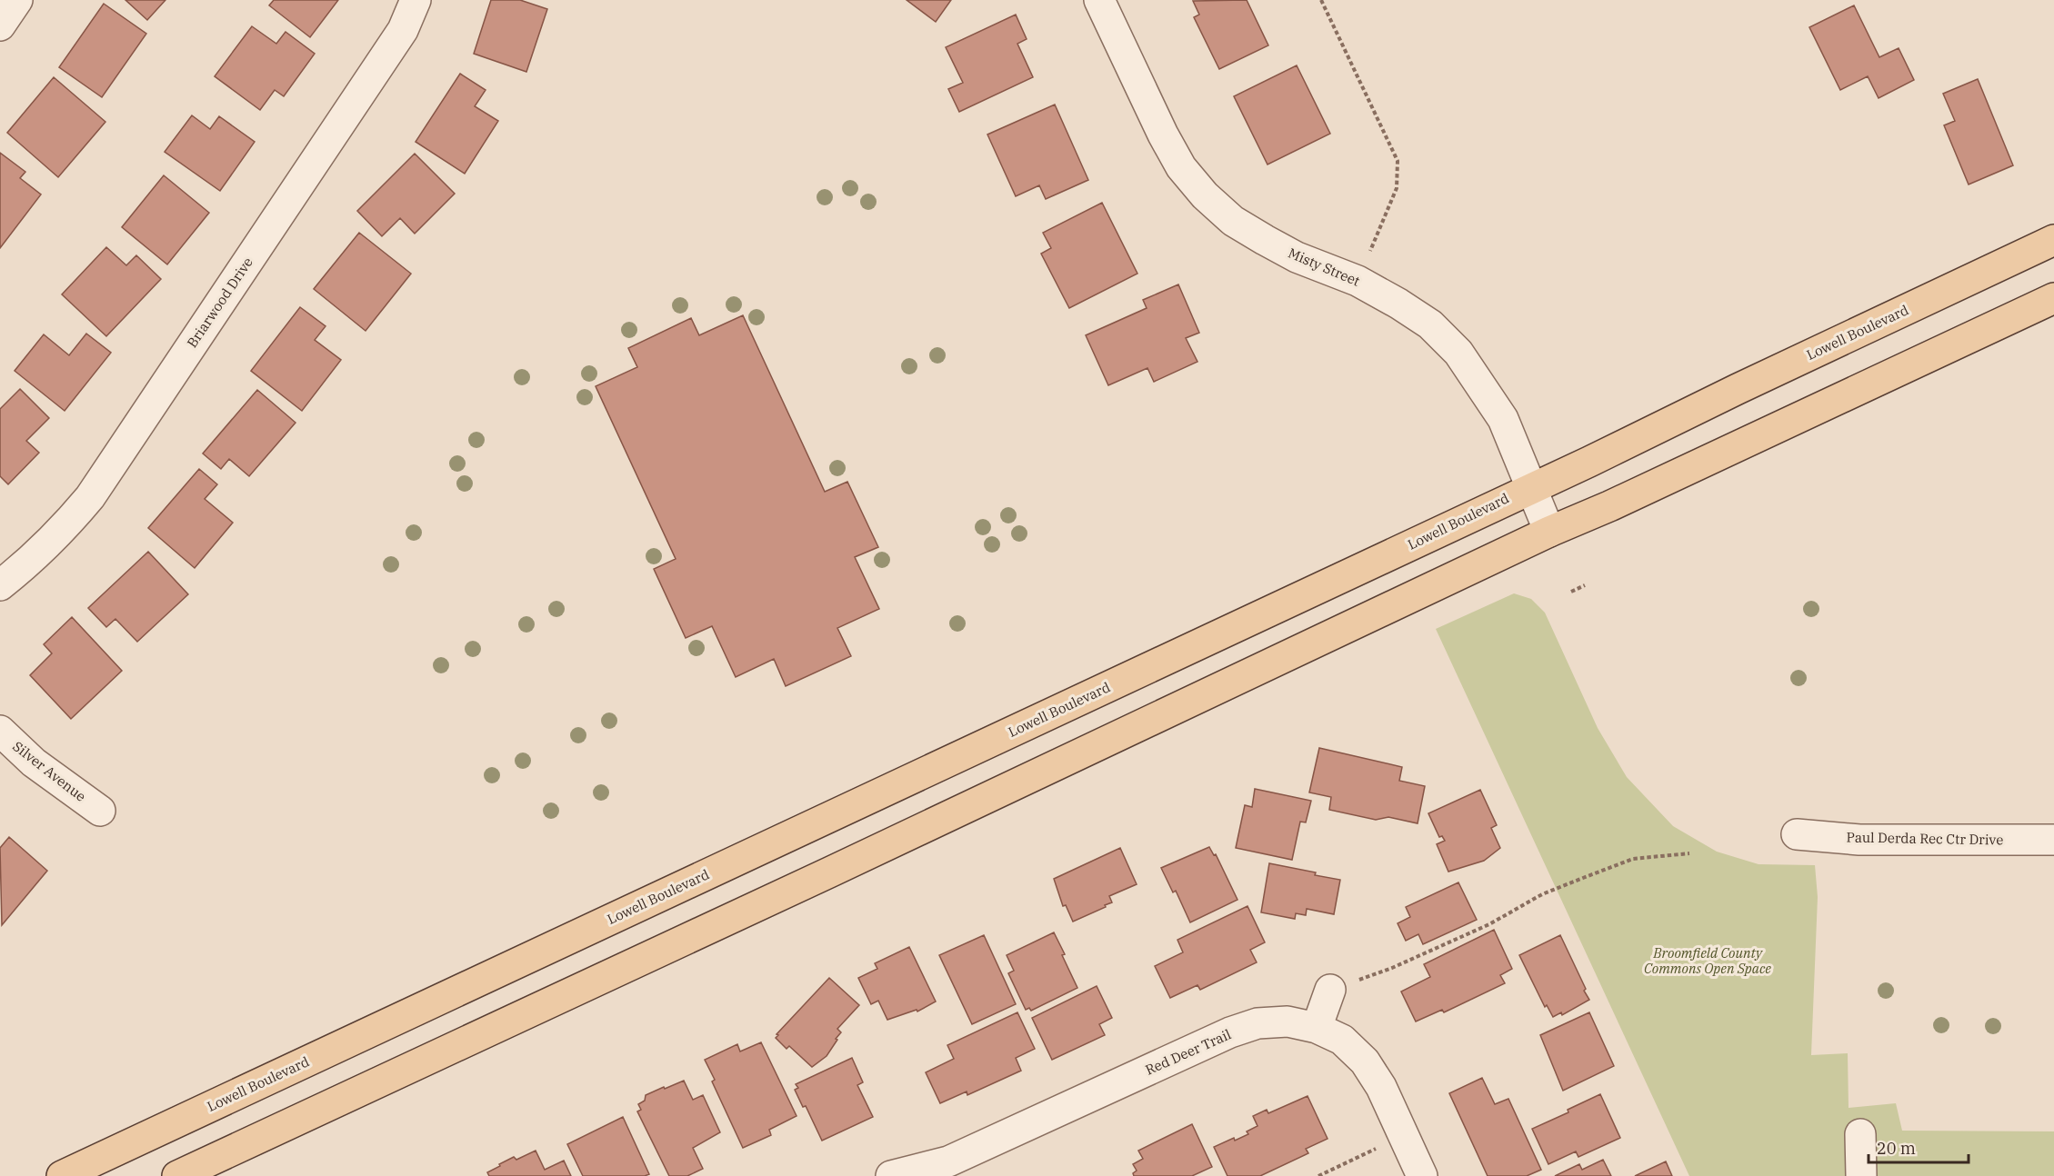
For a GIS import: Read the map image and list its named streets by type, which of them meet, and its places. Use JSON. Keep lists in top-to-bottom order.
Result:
{
  "streets": {
    "main road": ["Lowell Boulevard"],
    "street": [
      "Misty Street",
      "Briarwood Drive",
      "Silver Avenue",
      "Paul Derda Rec Ctr Drive",
      "Red Deer Trail"
    ]
  },
  "crossings": [
    ["Misty Street", "Lowell Boulevard"]
  ],
  "parks": ["Broomfield County Commons Open Space"],
  "scale_bar": "20 m"
}
